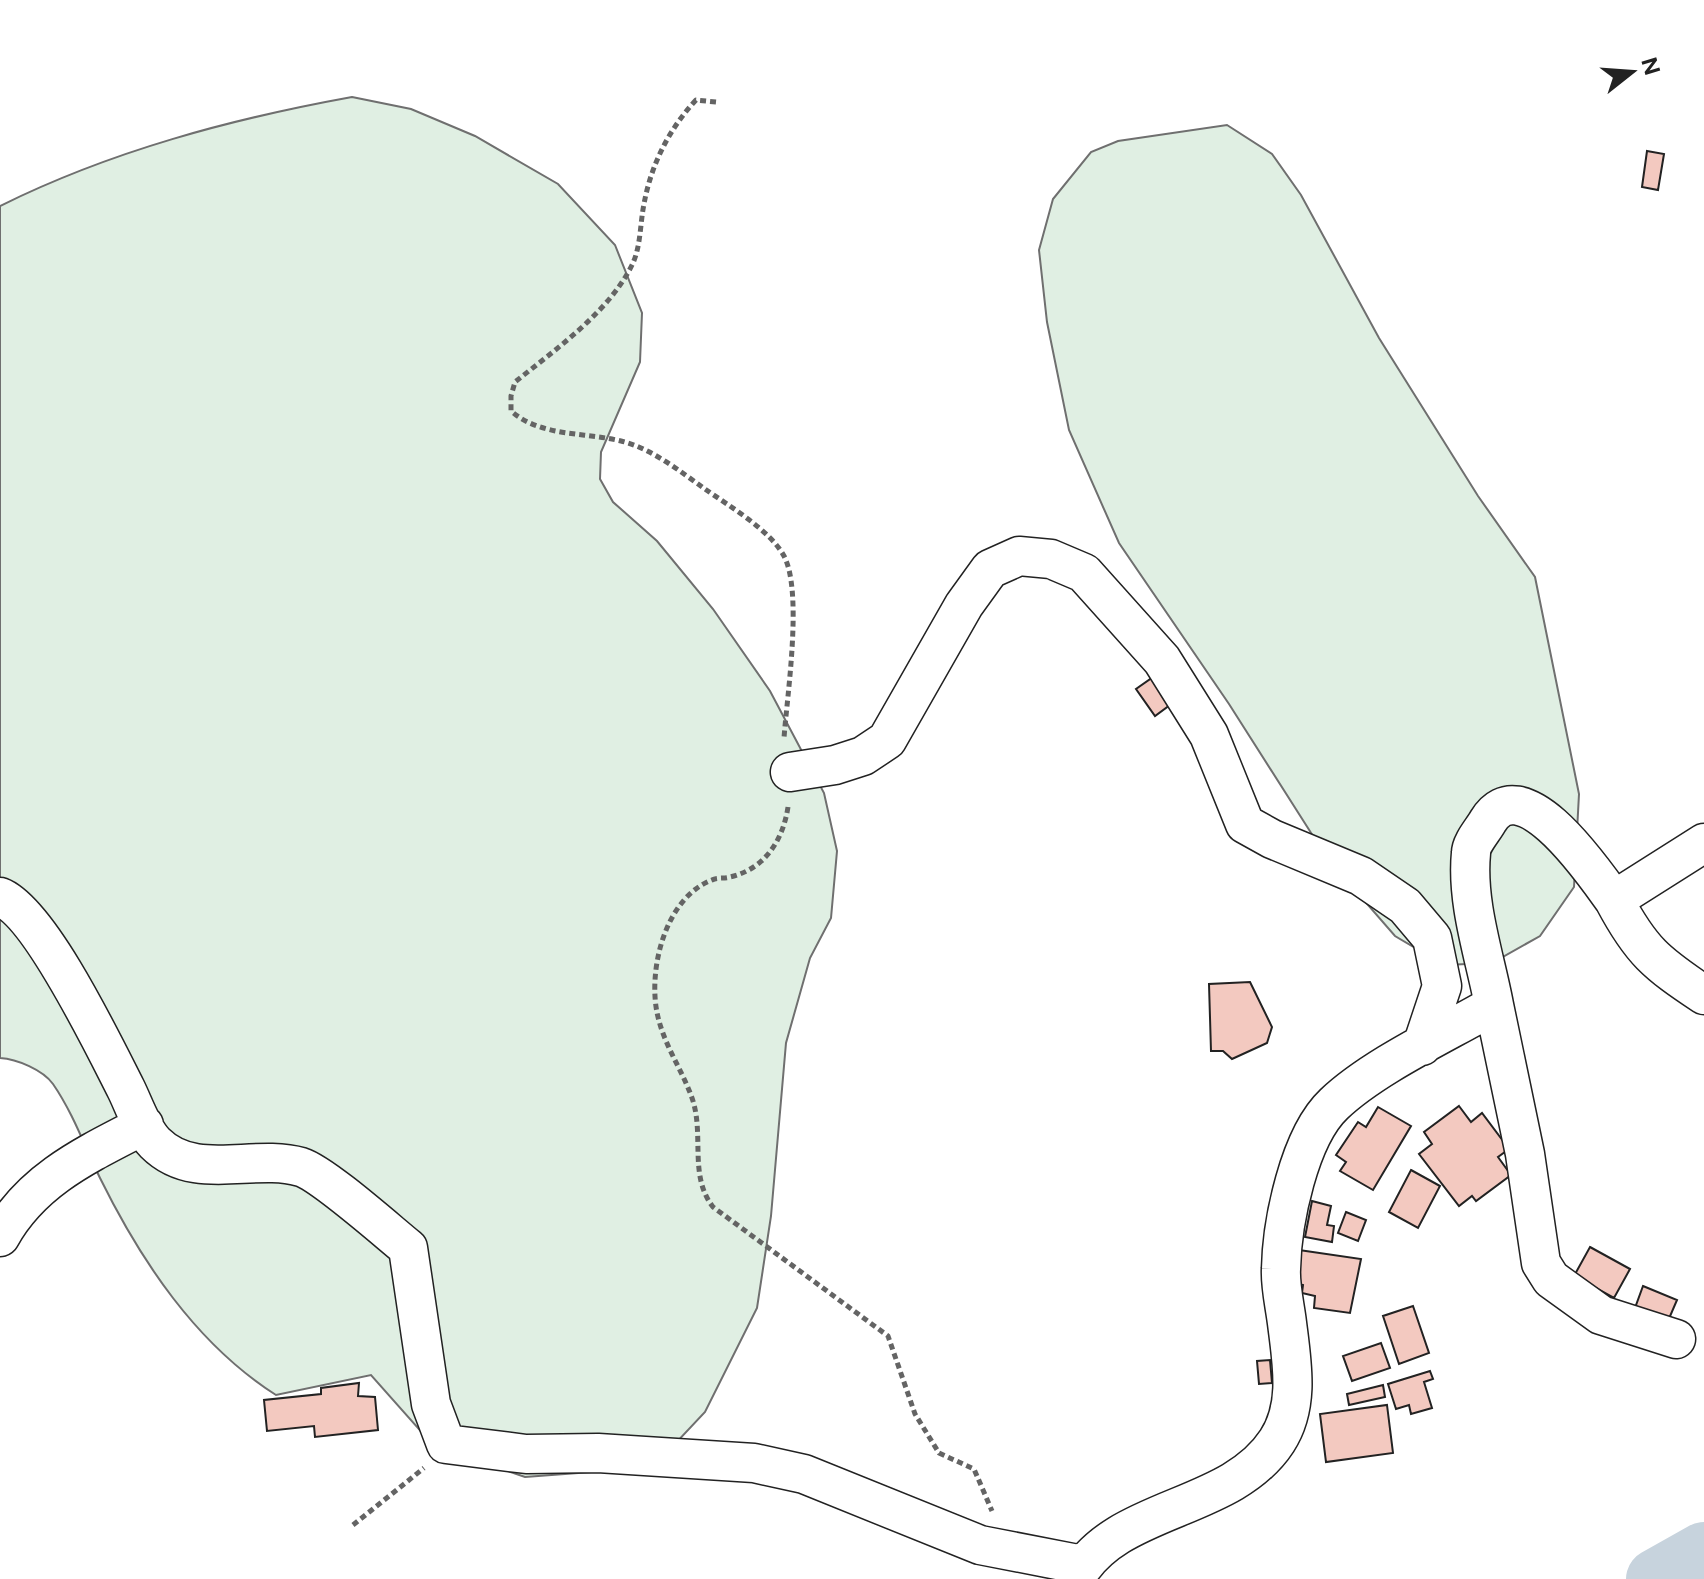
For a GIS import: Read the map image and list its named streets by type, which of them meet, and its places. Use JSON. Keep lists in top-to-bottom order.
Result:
{
  "north": "right"
}
